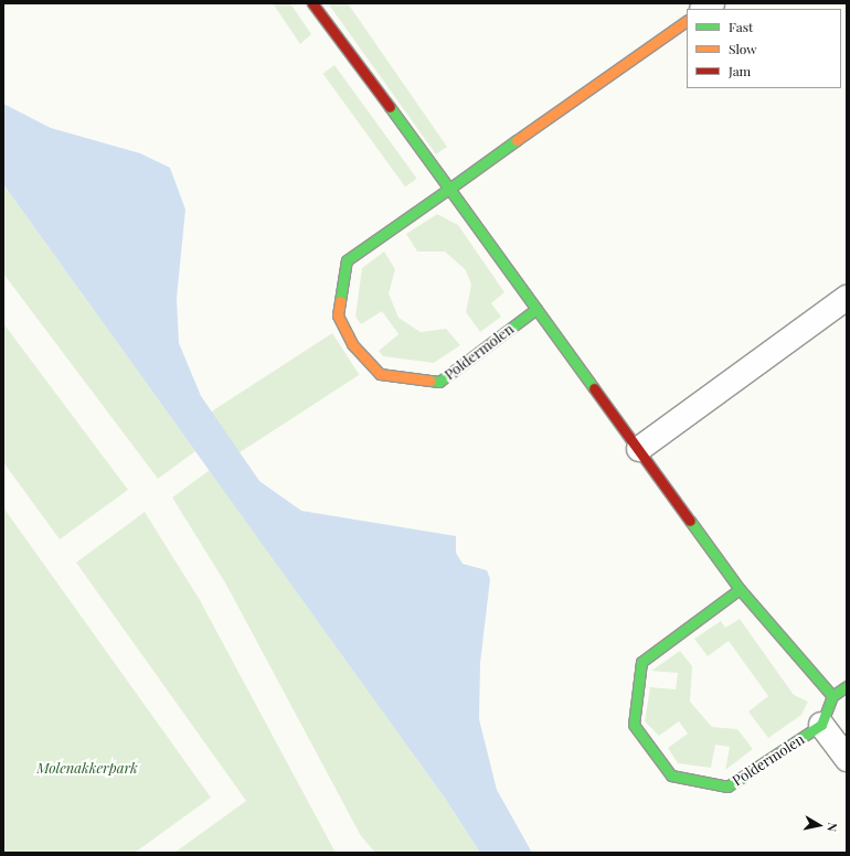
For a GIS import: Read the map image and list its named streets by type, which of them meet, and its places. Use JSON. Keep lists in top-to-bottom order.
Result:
{
  "streets": {
    "street": ["Poldermolen"]
  },
  "parks": ["Molenakkerpark"],
  "legend": ["Fast", "Slow", "Jam"],
  "north": "right"
}
